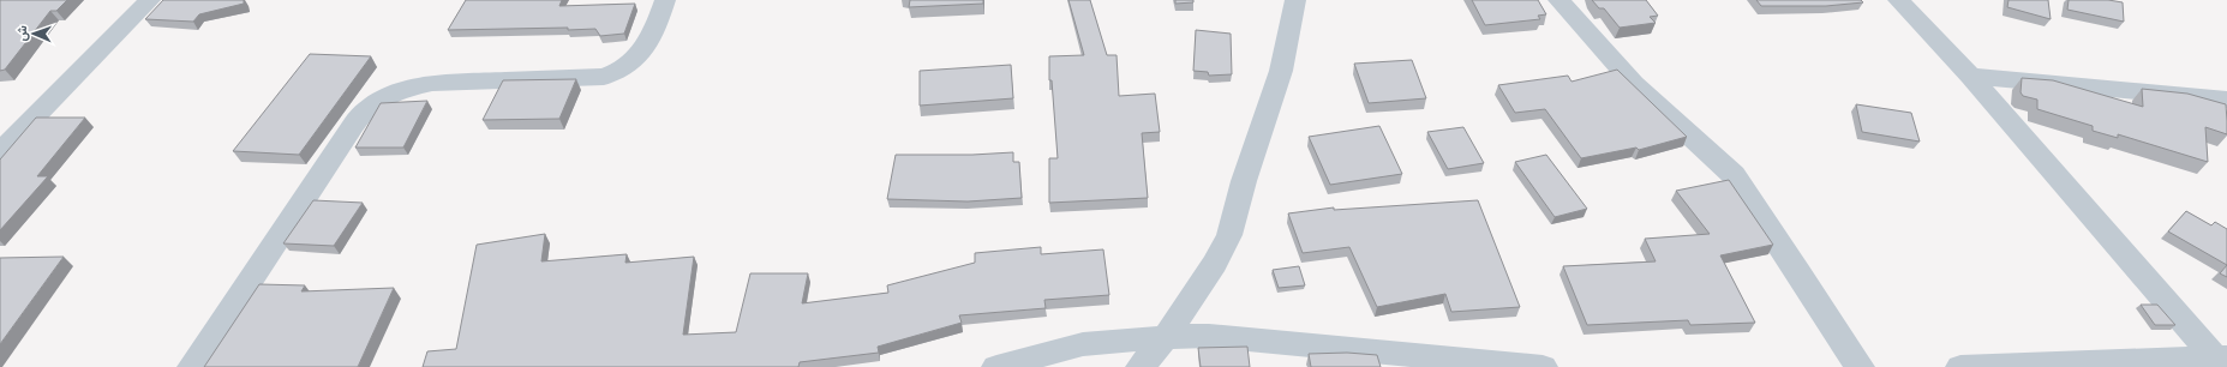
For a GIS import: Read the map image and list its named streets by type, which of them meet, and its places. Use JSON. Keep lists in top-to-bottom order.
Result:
{
  "north": "left"
}
